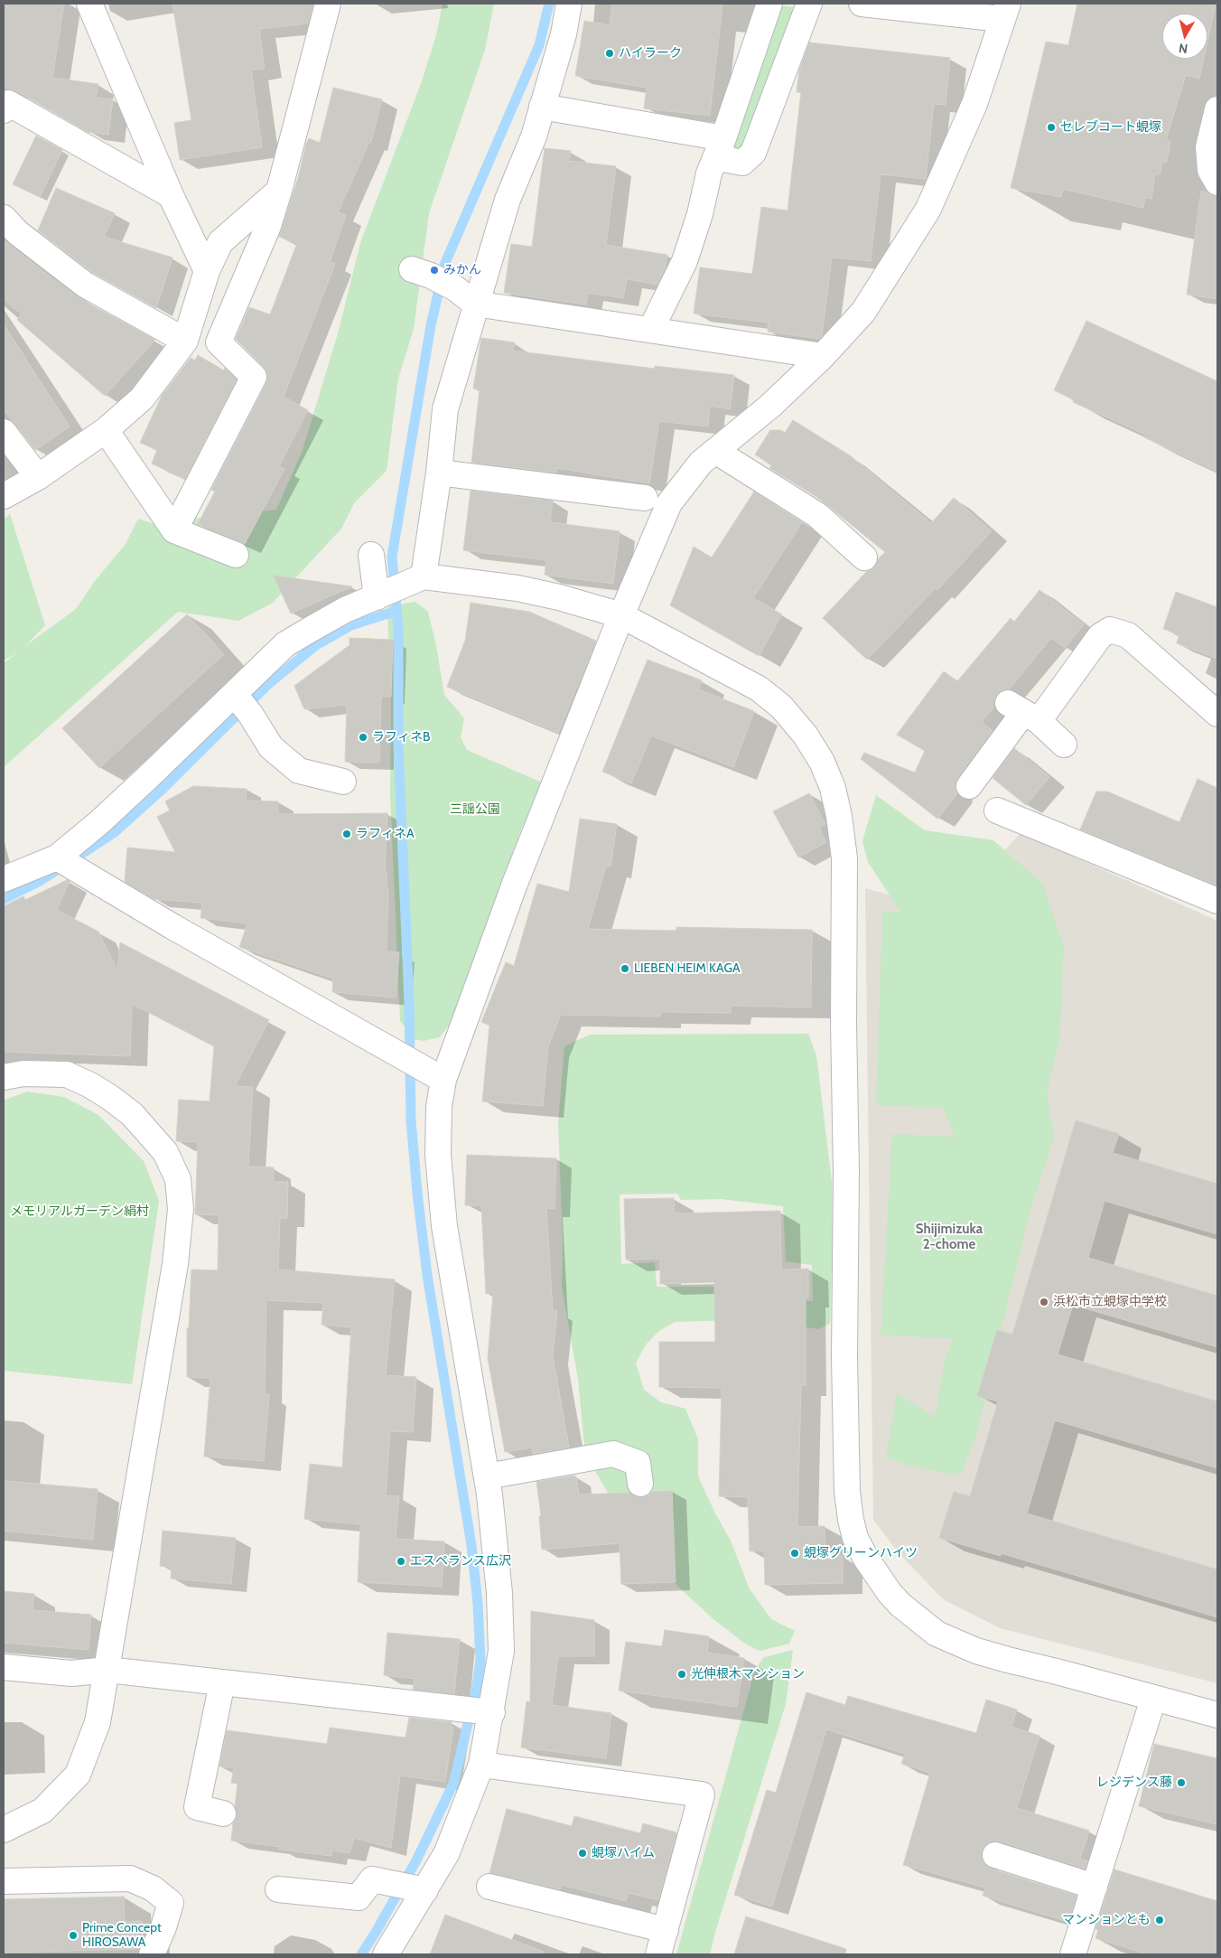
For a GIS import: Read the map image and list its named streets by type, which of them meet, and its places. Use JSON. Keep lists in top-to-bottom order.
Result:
{
  "districts": ["Shijimizuka 2-chome"],
  "parks": ["三謡公園", "メモリアルガーデン絹村"],
  "places": [
    "ハイラーク",
    "セレブコート蜆塚",
    "みかん",
    "ラフィネB",
    "ラフィネA",
    "LIEBEN HEIM KAGA",
    "浜松市立蜆塚中学校",
    "蜆塚グリーンハイツ",
    "エスペランス広沢",
    "光伸根木マンション",
    "レジデンス藤",
    "蜆塚ハイム",
    "マンションとも",
    "Prime Concept HIROSAWA"
  ],
  "north": "bottom"
}
